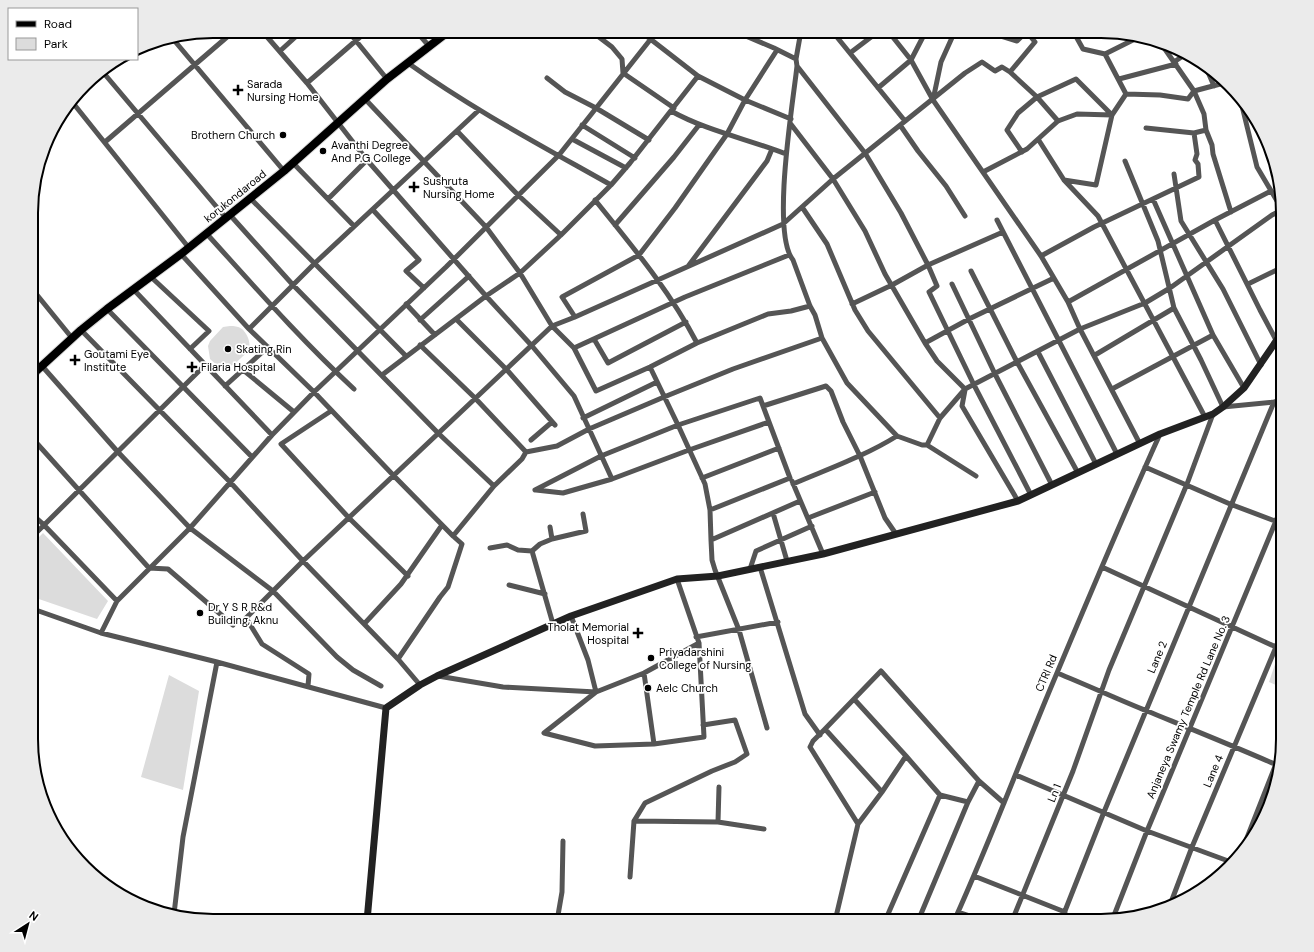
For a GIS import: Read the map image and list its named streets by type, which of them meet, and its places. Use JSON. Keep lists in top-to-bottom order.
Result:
{
  "streets": {
    "main road": ["korukondaroad"],
    "street": [
      "Lane 2",
      "CTRI Rd",
      "Anjaneya Swamy Temple Rd Lane No. 3",
      "Lane 4",
      "Ln 1"
    ]
  },
  "places": {
    "health": [
      "Sarada Nursing Home",
      "Sushruta Nursing Home",
      "Goutami Eye Institute",
      "Filaria Hospital",
      "Tholat Memorial Hospital"
    ],
    "other": [
      "Brothern Church",
      "Avanthi Degree And P.G College",
      "Skating Rin",
      "Dr Y S R R&d Building, Aknu",
      "Priyadarshini College of Nursing",
      "Aelc Church"
    ]
  },
  "legend": ["Road", "Park"],
  "north": "top right"
}
